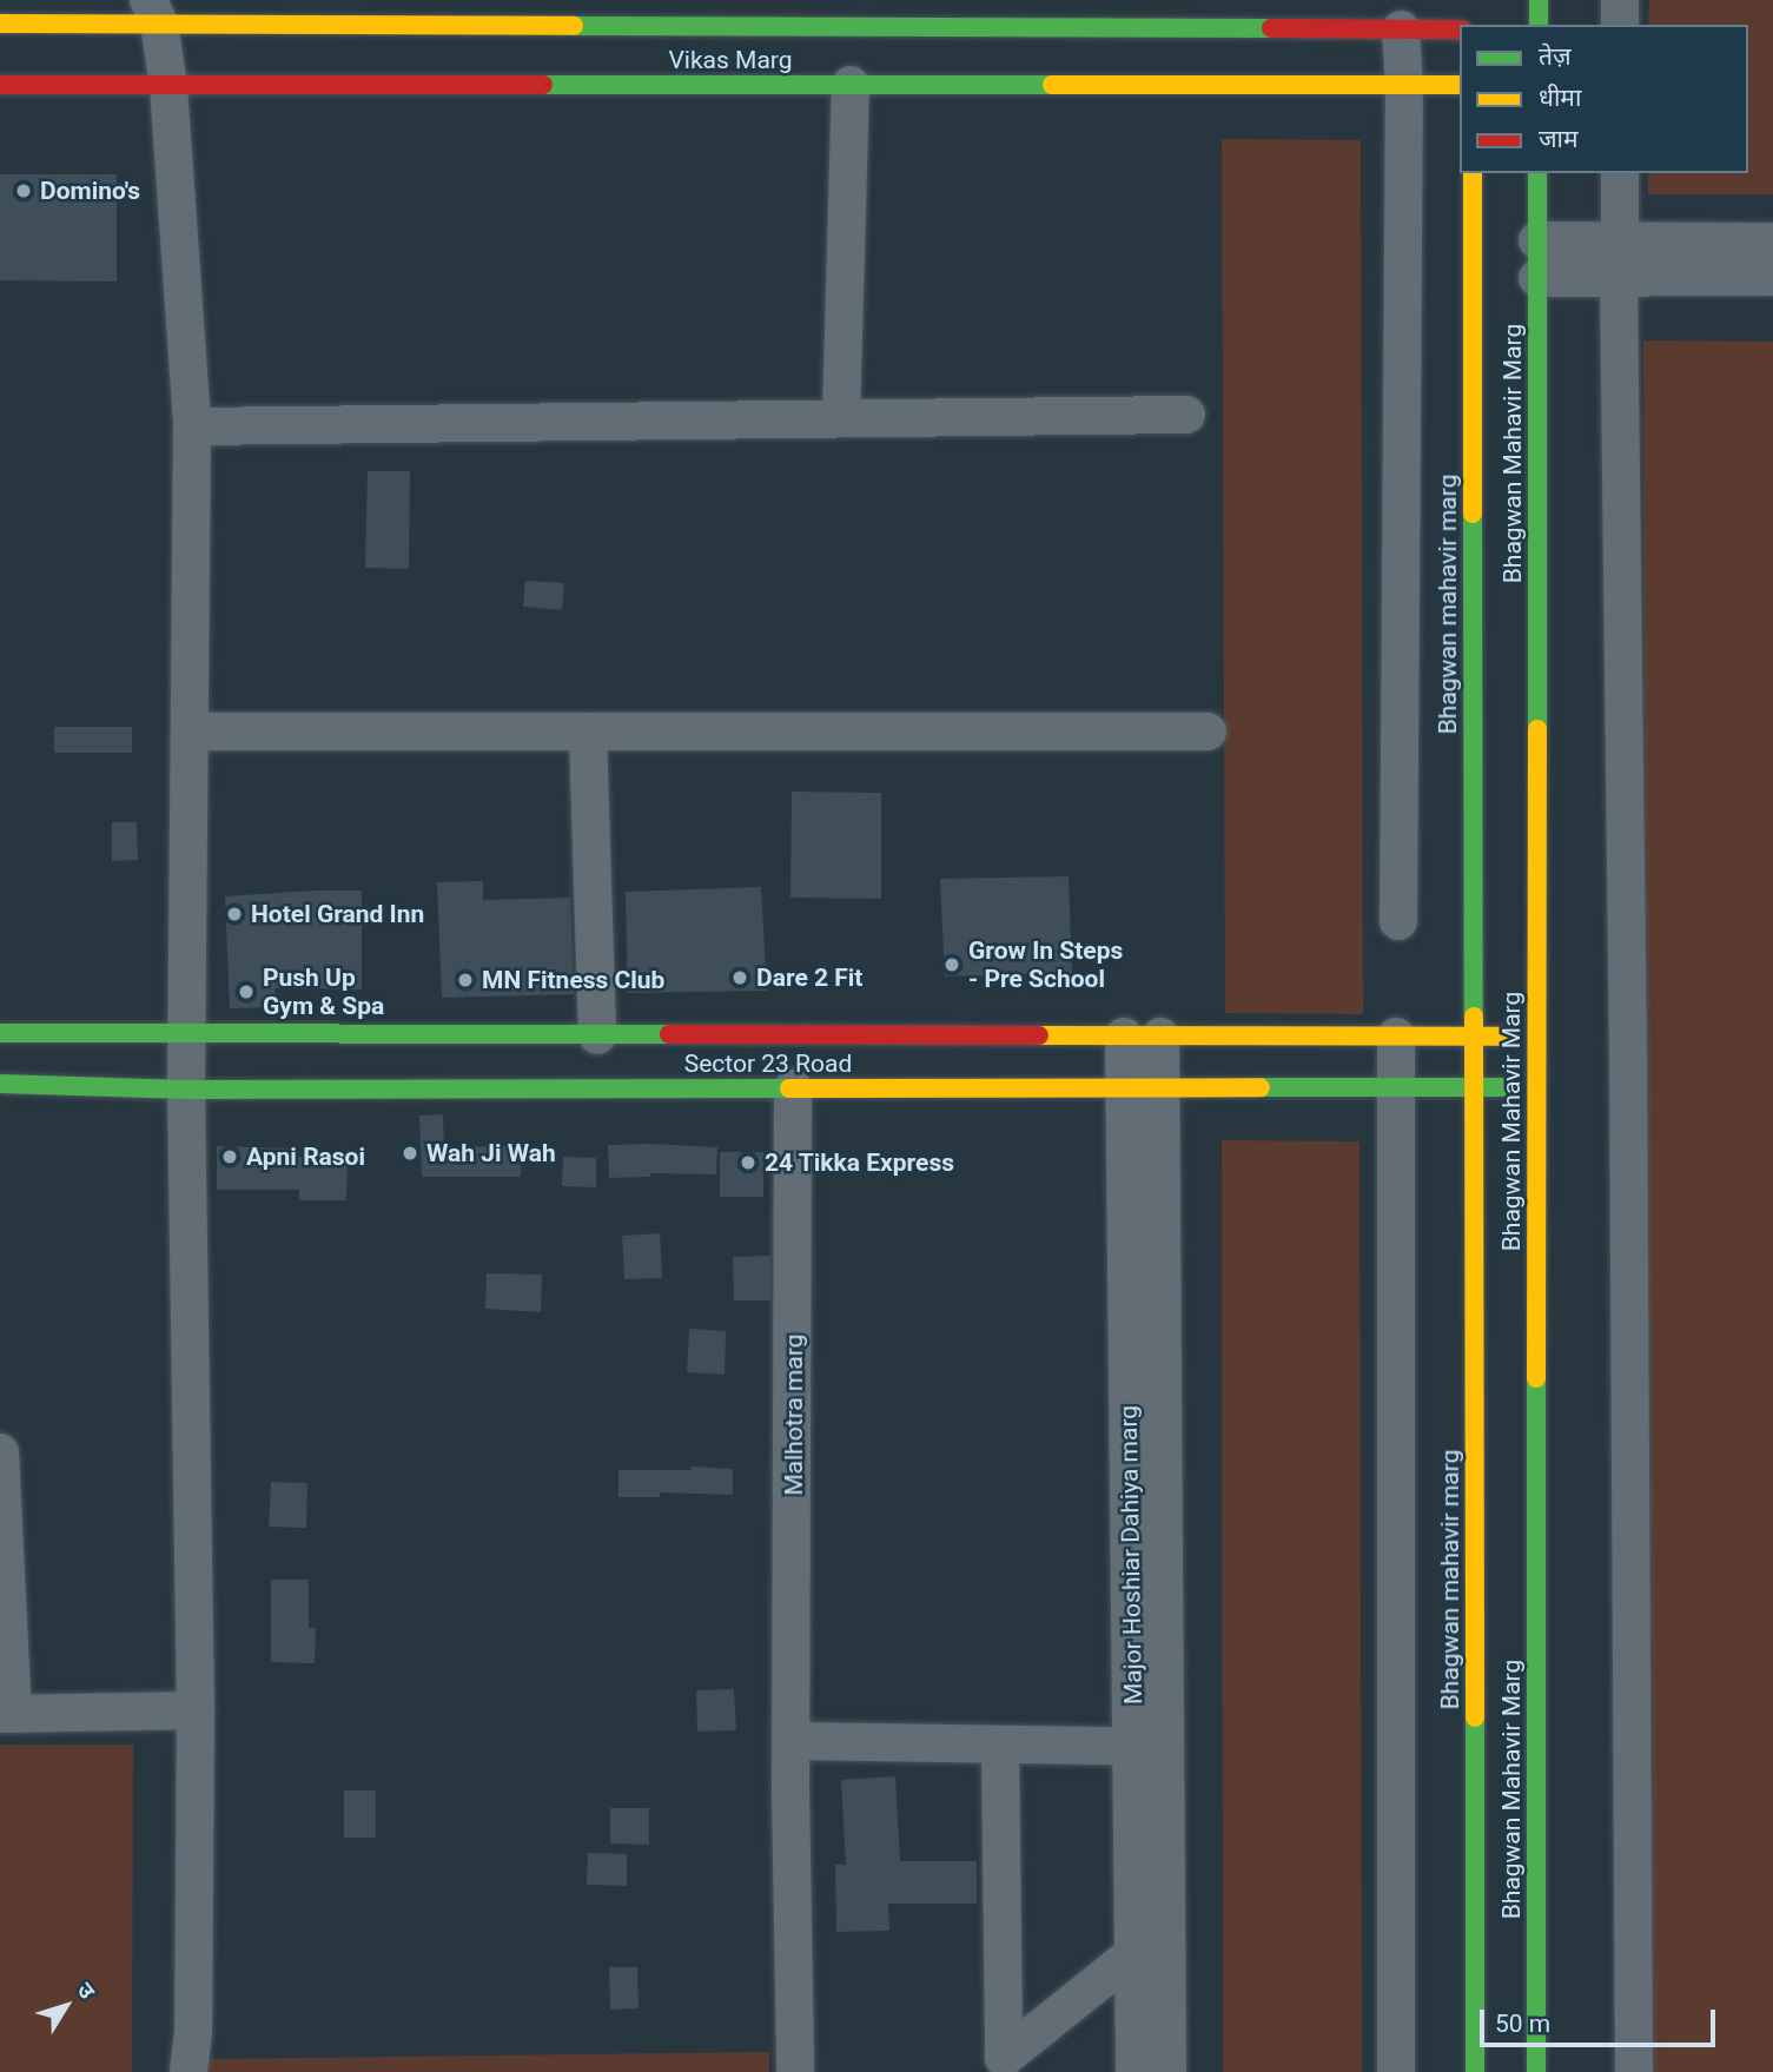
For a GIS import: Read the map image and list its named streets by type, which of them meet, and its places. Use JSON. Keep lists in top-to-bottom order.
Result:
{
  "streets": {
    "street": [
      "Vikas Marg",
      "Bhagwan Mahavir Marg",
      "Bhagwan mahavir marg",
      "Sector 23 Road",
      "Malhotra marg",
      "Major Hoshiar Dahiya marg"
    ]
  },
  "crossings": [
    ["Bhagwan Mahavir Marg", "Sector 23 Road"],
    ["Bhagwan mahavir marg", "Sector 23 Road"],
    ["Sector 23 Road", "Malhotra marg"],
    ["Sector 23 Road", "Major Hoshiar Dahiya marg"]
  ],
  "places": [
    "Domino's",
    "Hotel Grand Inn",
    "Grow In Steps - Pre School",
    "Dare 2 Fit",
    "MN Fitness Club",
    "Push Up Gym & Spa",
    "Wah Ji Wah",
    "Apni Rasoi",
    "24 Tikka Express"
  ],
  "legend": ["तेज़", "धीमा", "जाम"],
  "scale_bar": "50 m",
  "north": "top right"
}
